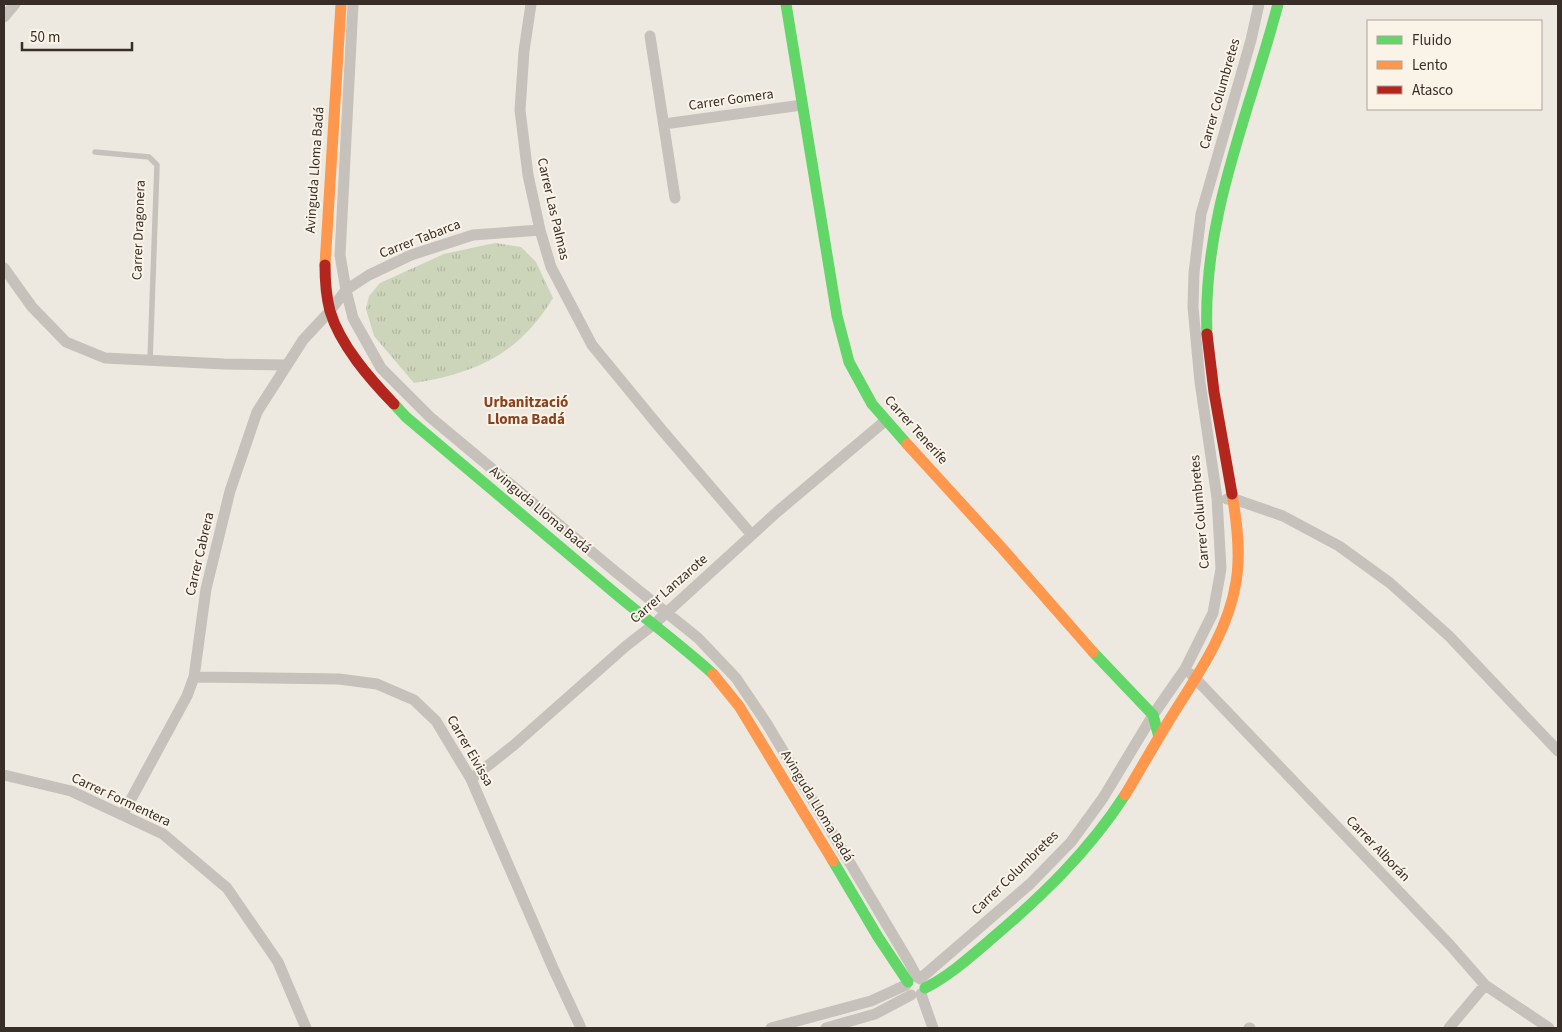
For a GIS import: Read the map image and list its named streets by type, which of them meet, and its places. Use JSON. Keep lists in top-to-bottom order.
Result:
{
  "streets": {
    "street": [
      "Carrer Columbretes",
      "Carrer Gomera",
      "Avinguda Lloma Badá",
      "Carrer Las Palmas",
      "Carrer Tabarca",
      "Carrer Tenerife",
      "Carrer Cabrera",
      "Carrer Lanzarote",
      "Carrer Eivissa",
      "Carrer Formentera",
      "Carrer Alborán"
    ],
    "lane": ["Carrer Dragonera"]
  },
  "crossings": [
    ["Carrer Columbretes", "Avinguda Lloma Badá"],
    ["Carrer Columbretes", "Carrer Tenerife"],
    ["Carrer Columbretes", "Carrer Alborán"],
    ["Carrer Gomera", "Carrer Tenerife"],
    ["Avinguda Lloma Badá", "Carrer Tabarca"],
    ["Avinguda Lloma Badá", "Carrer Cabrera"],
    ["Avinguda Lloma Badá", "Carrer Lanzarote"],
    ["Carrer Las Palmas", "Carrer Tabarca"],
    ["Carrer Las Palmas", "Carrer Lanzarote"],
    ["Carrer Tabarca", "Carrer Cabrera"],
    ["Carrer Tenerife", "Carrer Lanzarote"],
    ["Carrer Cabrera", "Carrer Eivissa"],
    ["Carrer Cabrera", "Carrer Formentera"],
    ["Carrer Lanzarote", "Carrer Eivissa"]
  ],
  "districts": ["Urbanització Lloma Badá"],
  "legend": ["Fluido", "Lento", "Atasco"],
  "scale_bar": "50 m"
}
